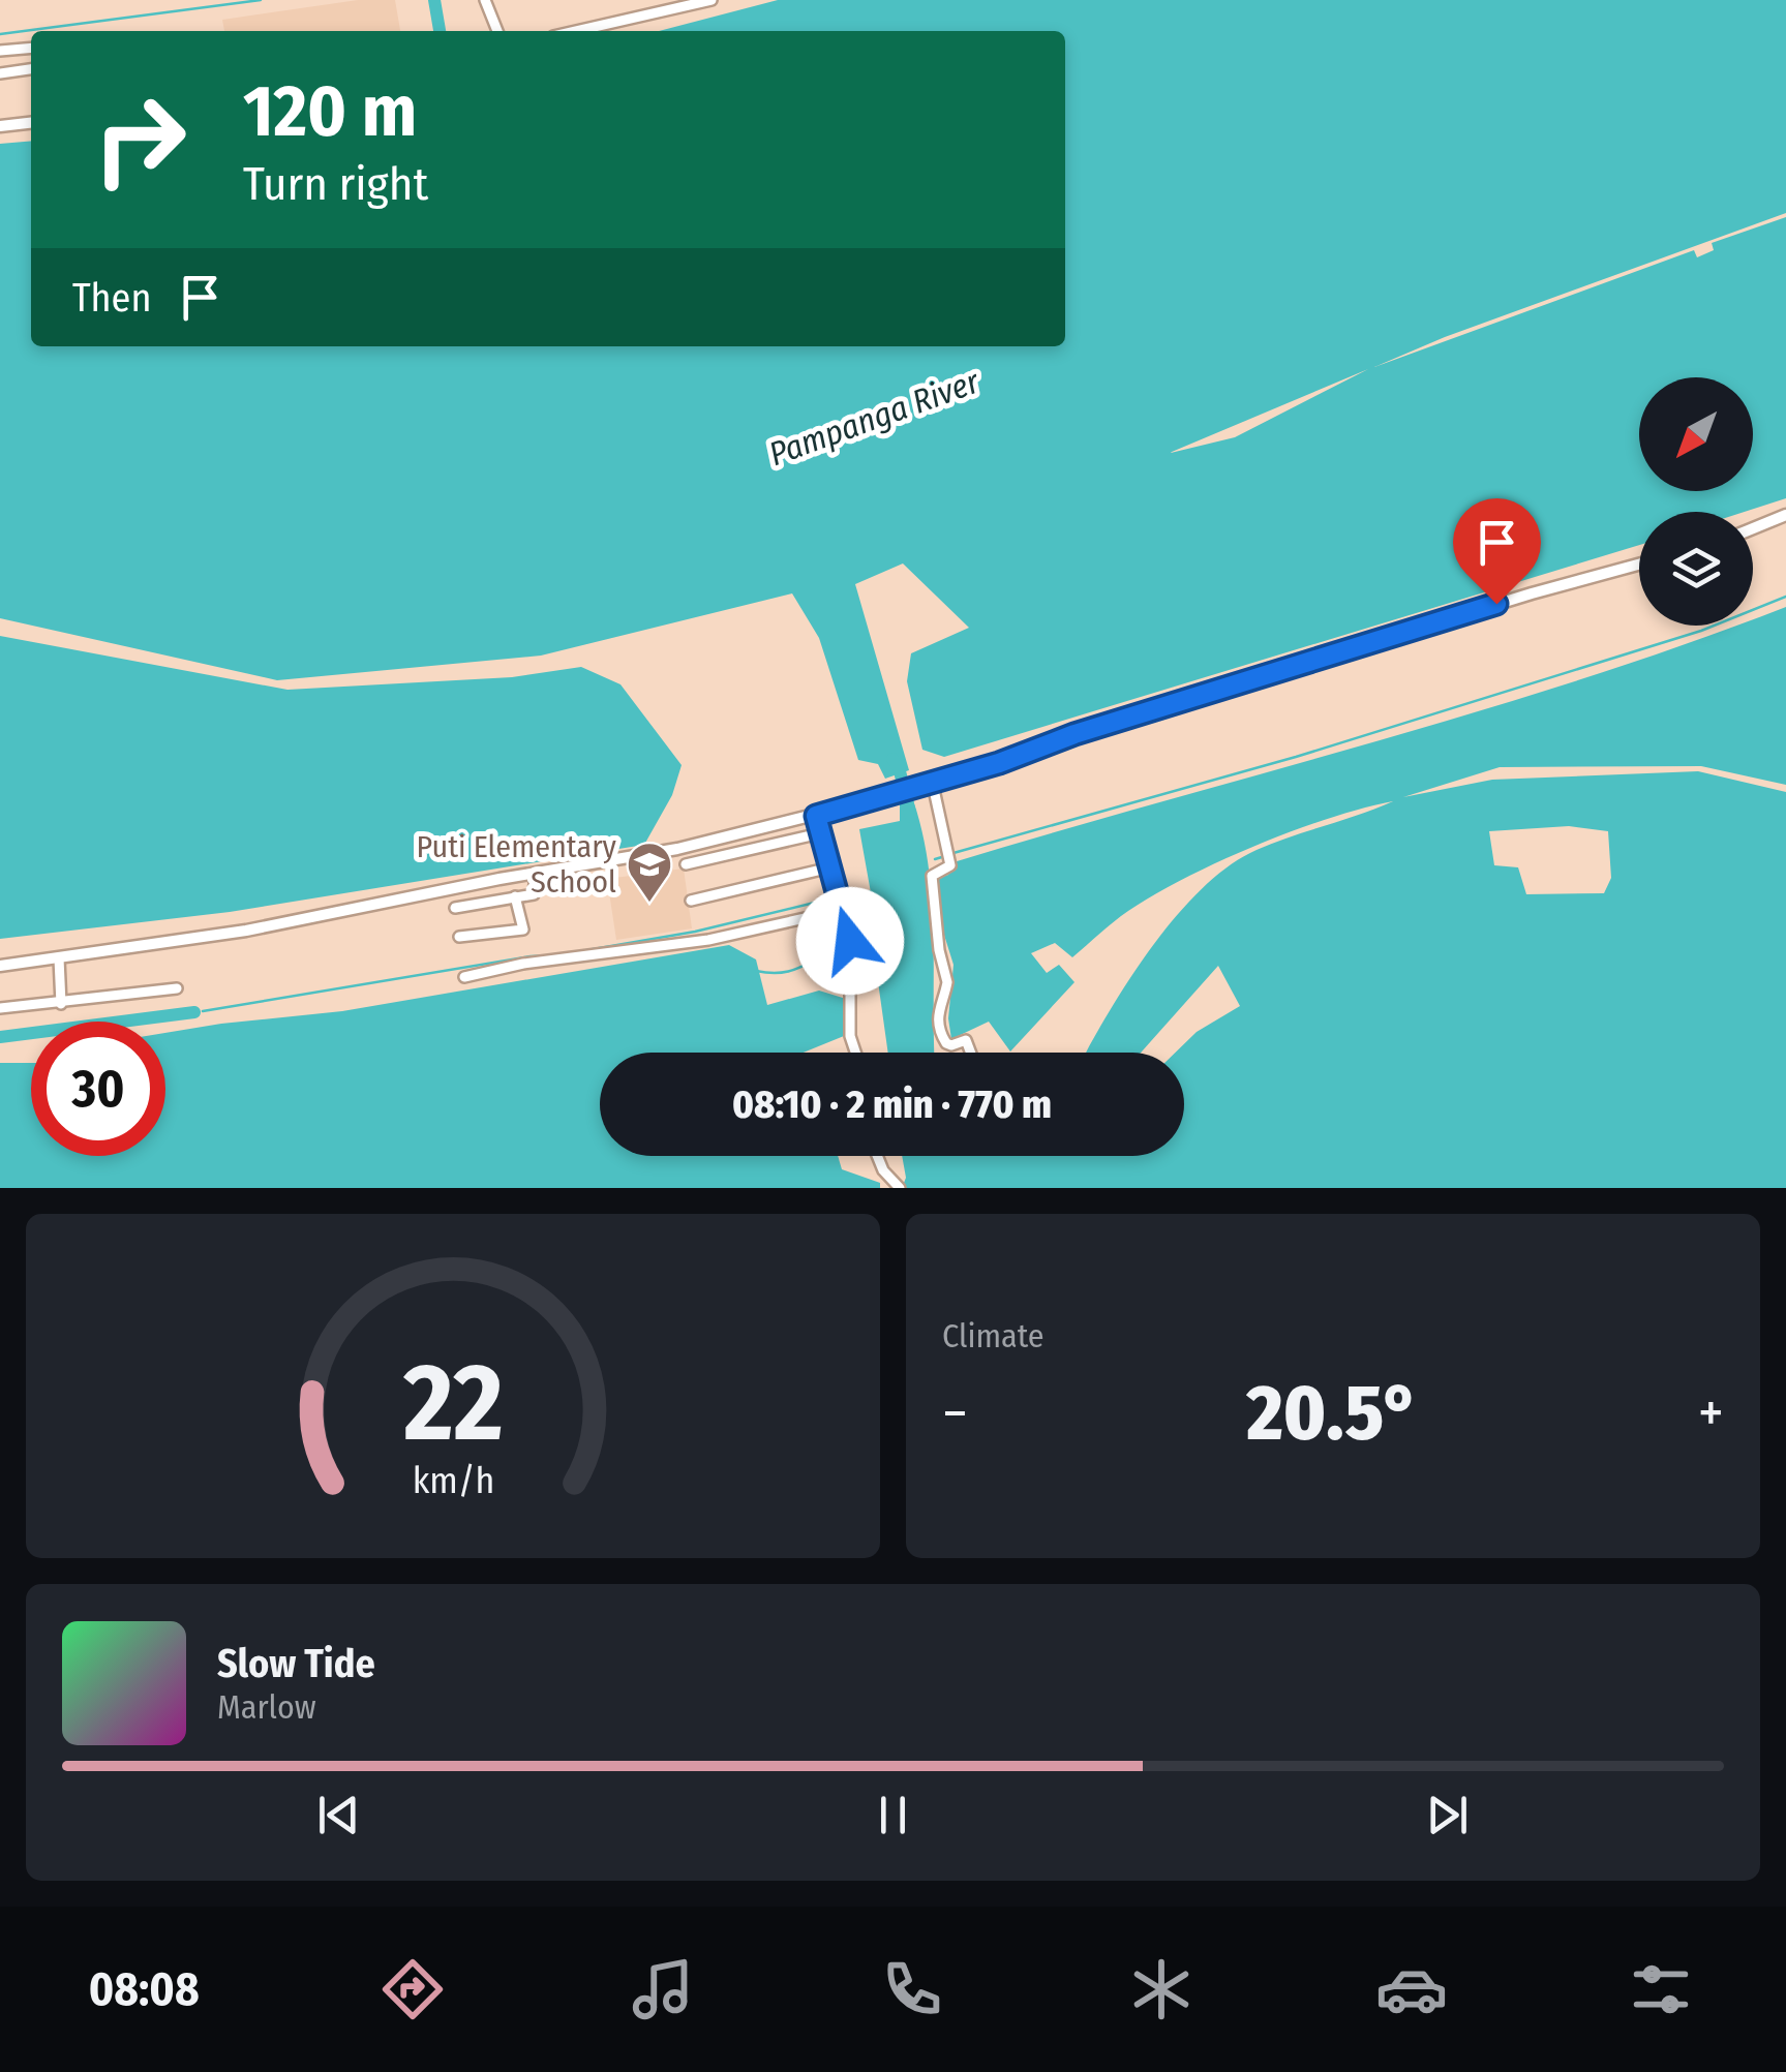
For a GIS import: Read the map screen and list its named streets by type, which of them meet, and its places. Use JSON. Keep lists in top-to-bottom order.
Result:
{
  "water": ["Pampanga River"],
  "places": {
    "school or university": ["Puti Elementary School"]
  },
  "north": "bottom left",
  "page": {
    "turn": ["120 m", "Turn right"],
    "then": "Then",
    "limit": "30",
    "trip": "08:10 · 2 min · 770 m",
    "tile": "Climate",
    "heat": ["−", "20.5°", "+"],
    "song": ["Slow Tide", "Marlow"],
    "tabs": "08:08",
    "gauge": ["22", "km/h"]
  }
}
